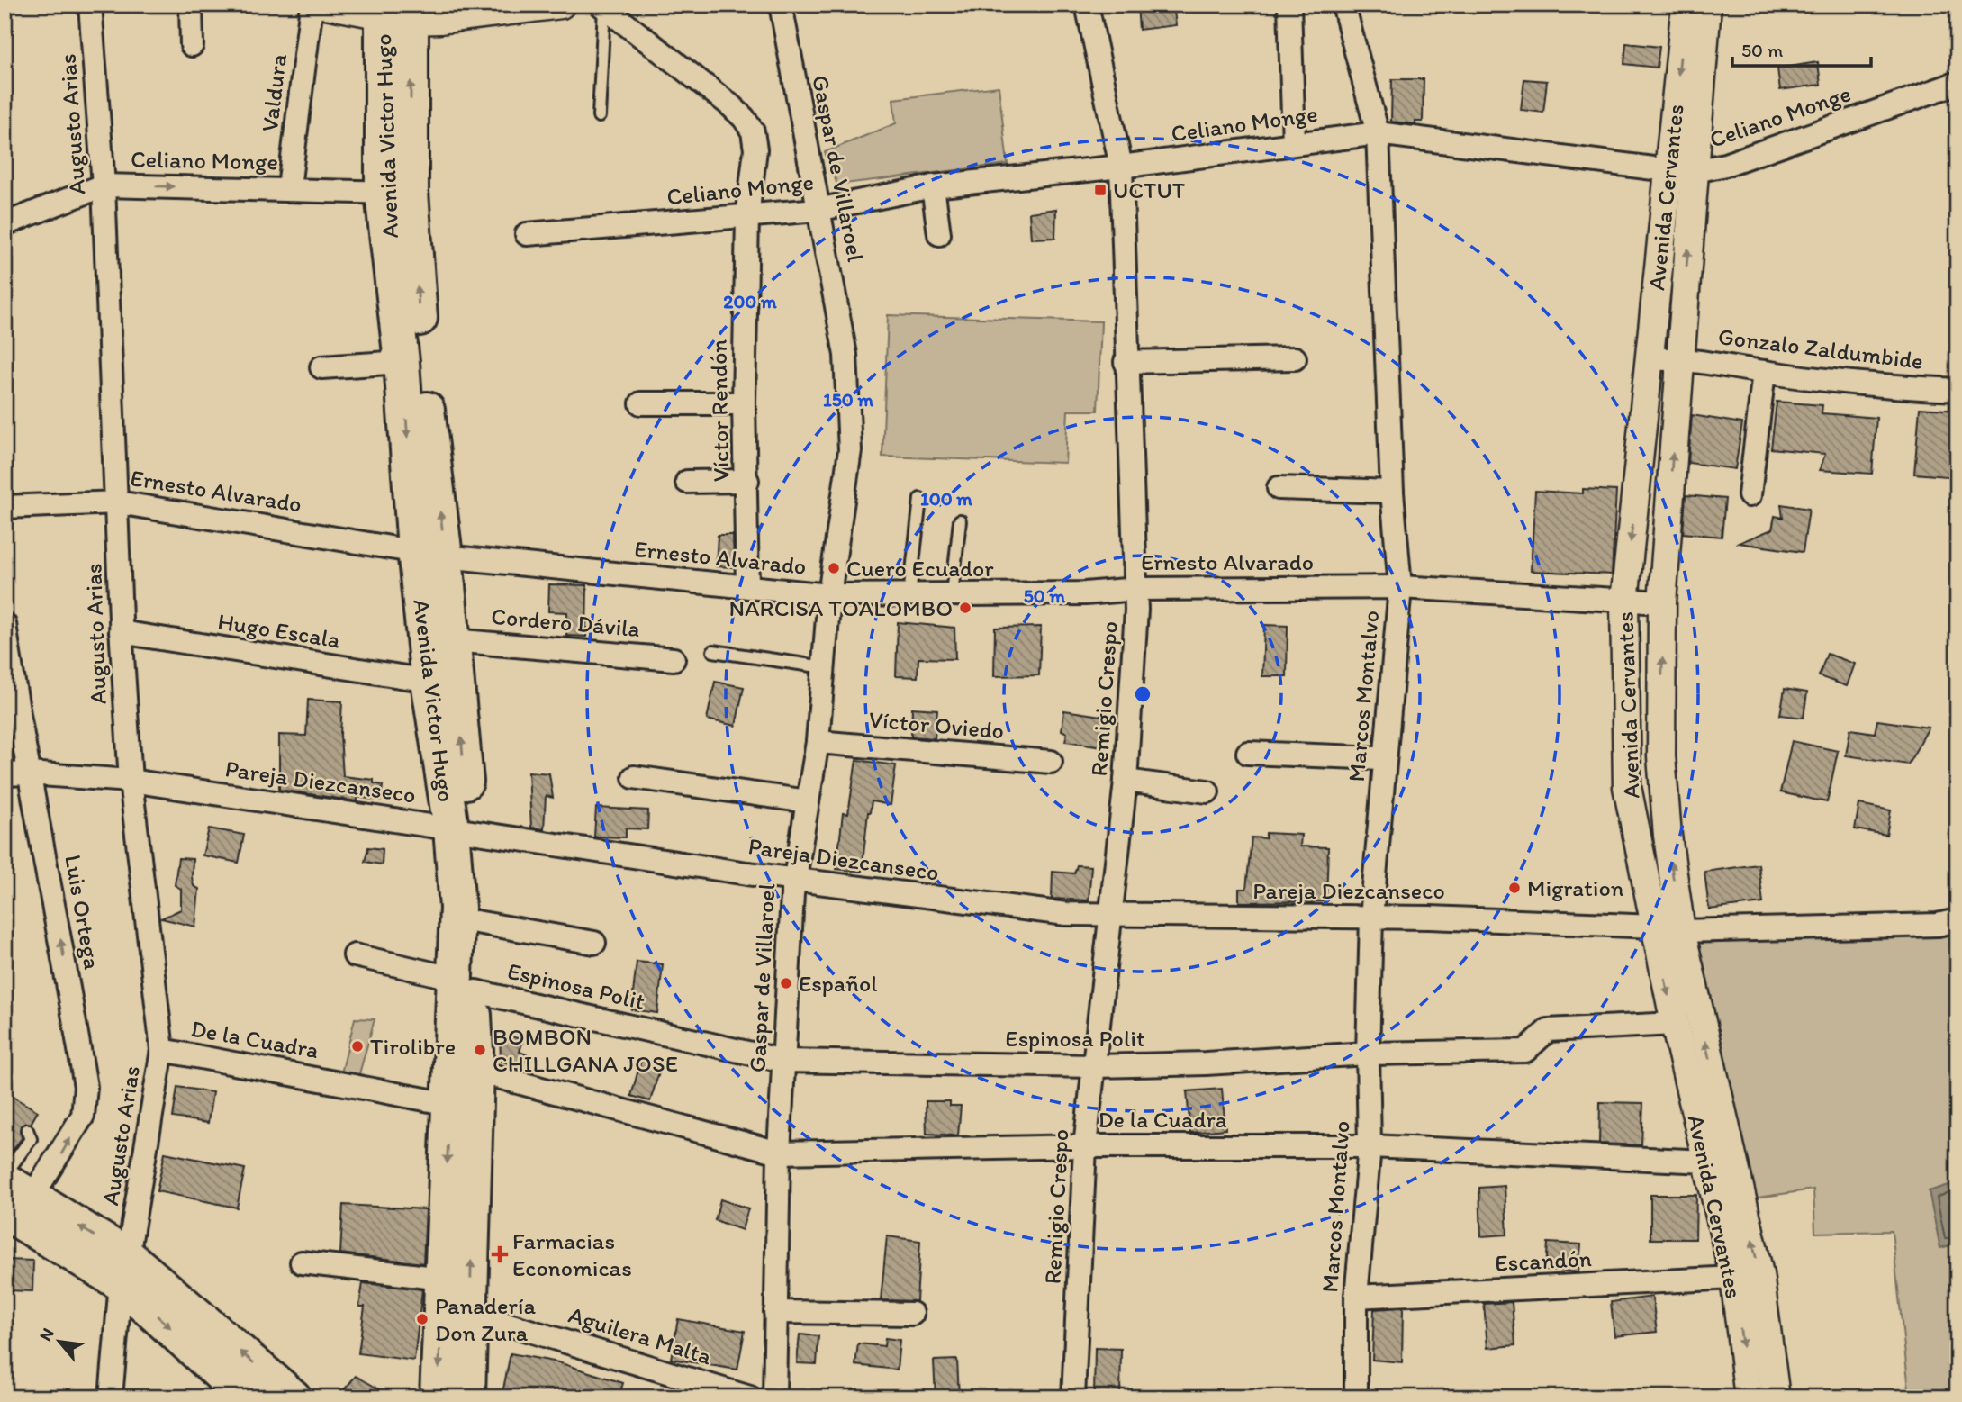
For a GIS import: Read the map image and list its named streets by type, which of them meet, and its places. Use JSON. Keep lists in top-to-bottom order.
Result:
{
  "streets": {
    "main road": ["Avenida Victor Hugo"],
    "street": [
      "Valdura",
      "Celiano Monge",
      "Augusto Arias",
      "Gaspar de Villaroel",
      "Avenida Cervantes",
      "Gonzalo Zaldumbide",
      "Víctor Rendón",
      "Ernesto Alvarado",
      "Cordero Dávila",
      "Hugo Escala",
      "Marcos Montalvo",
      "Remigio Crespo",
      "Víctor Oviedo",
      "Pareja Diezcanseco",
      "Luis Ortega",
      "Espinosa Polit",
      "De la Cuadra",
      "Escandón",
      "Aguilera Malta"
    ]
  },
  "crossings": [
    ["Valdura", "Celiano Monge"],
    ["Celiano Monge", "Augusto Arias"],
    ["Celiano Monge", "Avenida Victor Hugo"],
    ["Celiano Monge", "Gaspar de Villaroel"],
    ["Celiano Monge", "Avenida Cervantes"],
    ["Celiano Monge", "Víctor Rendón"],
    ["Celiano Monge", "Marcos Montalvo"],
    ["Celiano Monge", "Remigio Crespo"],
    ["Augusto Arias", "Ernesto Alvarado"],
    ["Augusto Arias", "Hugo Escala"],
    ["Augusto Arias", "Pareja Diezcanseco"],
    ["Augusto Arias", "De la Cuadra"],
    ["Avenida Victor Hugo", "Ernesto Alvarado"],
    ["Avenida Victor Hugo", "Cordero Dávila"],
    ["Avenida Victor Hugo", "Hugo Escala"],
    ["Avenida Victor Hugo", "Pareja Diezcanseco"],
    ["Avenida Victor Hugo", "Espinosa Polit"],
    ["Avenida Victor Hugo", "De la Cuadra"],
    ["Avenida Victor Hugo", "Aguilera Malta"],
    ["Gaspar de Villaroel", "Ernesto Alvarado"],
    ["Gaspar de Villaroel", "Víctor Oviedo"],
    ["Gaspar de Villaroel", "Pareja Diezcanseco"],
    ["Gaspar de Villaroel", "Espinosa Polit"],
    ["Gaspar de Villaroel", "De la Cuadra"],
    ["Avenida Cervantes", "Gonzalo Zaldumbide"],
    ["Avenida Cervantes", "Ernesto Alvarado"],
    ["Avenida Cervantes", "Pareja Diezcanseco"],
    ["Avenida Cervantes", "Espinosa Polit"],
    ["Avenida Cervantes", "De la Cuadra"],
    ["Avenida Cervantes", "Escandón"],
    ["Víctor Rendón", "Ernesto Alvarado"],
    ["Ernesto Alvarado", "Marcos Montalvo"],
    ["Ernesto Alvarado", "Remigio Crespo"],
    ["Marcos Montalvo", "Pareja Diezcanseco"],
    ["Marcos Montalvo", "Espinosa Polit"],
    ["Marcos Montalvo", "De la Cuadra"],
    ["Marcos Montalvo", "Escandón"],
    ["Remigio Crespo", "Pareja Diezcanseco"],
    ["Remigio Crespo", "Espinosa Polit"],
    ["Remigio Crespo", "De la Cuadra"],
    ["Pareja Diezcanseco", "Luis Ortega"]
  ],
  "one_way": ["Luis Ortega"],
  "places": {
    "transit": ["UCTUT"],
    "other": [
      "Cuero Ecuador",
      "NARCISA TOALOMBO",
      "Migration",
      "Español",
      "Tirolibre",
      "BOMBON CHILLGANA JOSE",
      "Panadería Don Zura"
    ],
    "health": ["Farmacias Economicas"]
  },
  "scale_bar": "50 m",
  "north": "top left",
  "rings": [
    "200 m",
    "150 m",
    "100 m",
    "50 m"
  ]
}
